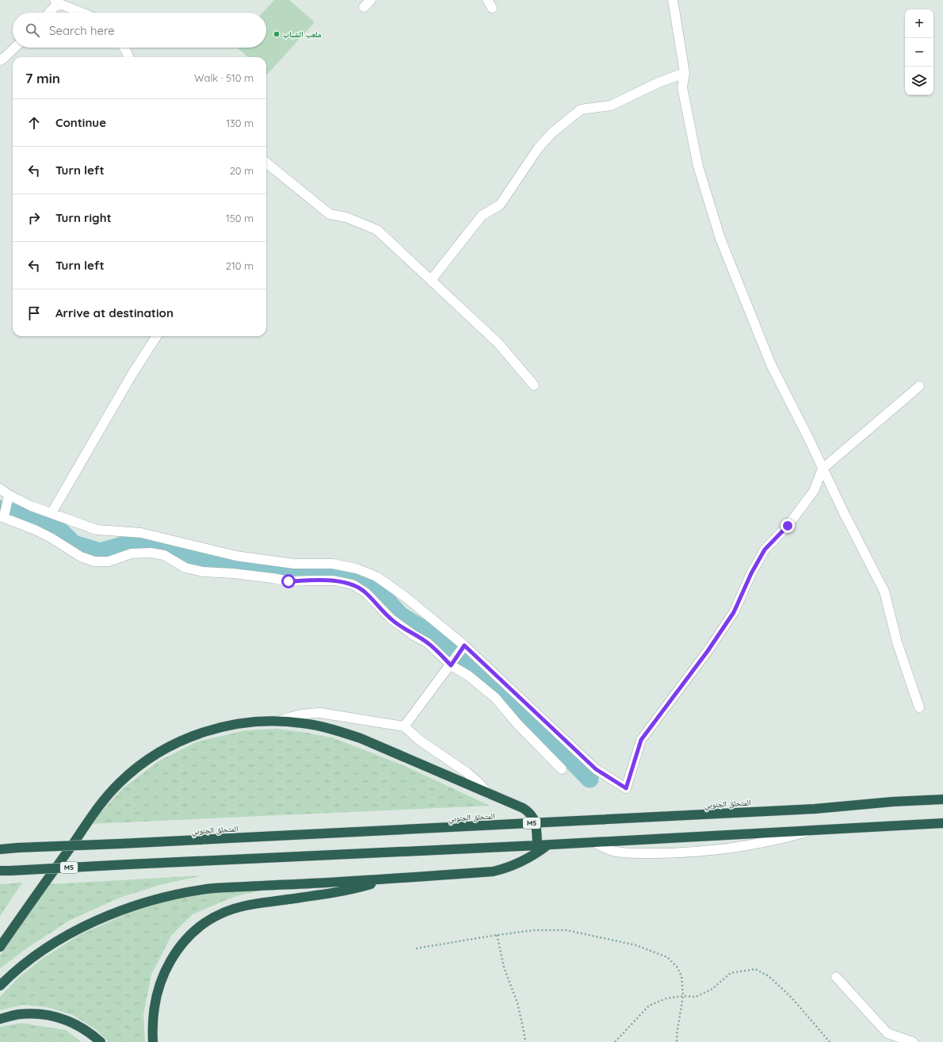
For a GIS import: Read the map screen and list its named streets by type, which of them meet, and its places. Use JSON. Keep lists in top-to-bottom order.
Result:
{
  "streets": {
    "highway": ["المتحلق الجنوبي", "M5"]
  },
  "places": ["ملعب الشباب"],
  "page": {
    "map_buttons": ["+", "−"],
    "search": "Search here",
    "heading": ["7 min", "Walk · 510 m"],
    "list": [
      ["Continue", "130 m"],
      ["Turn left", "20 m"],
      ["Turn right", "150 m"],
      ["Turn left", "210 m"],
      "Arrive at destination"
    ]
  }
}
